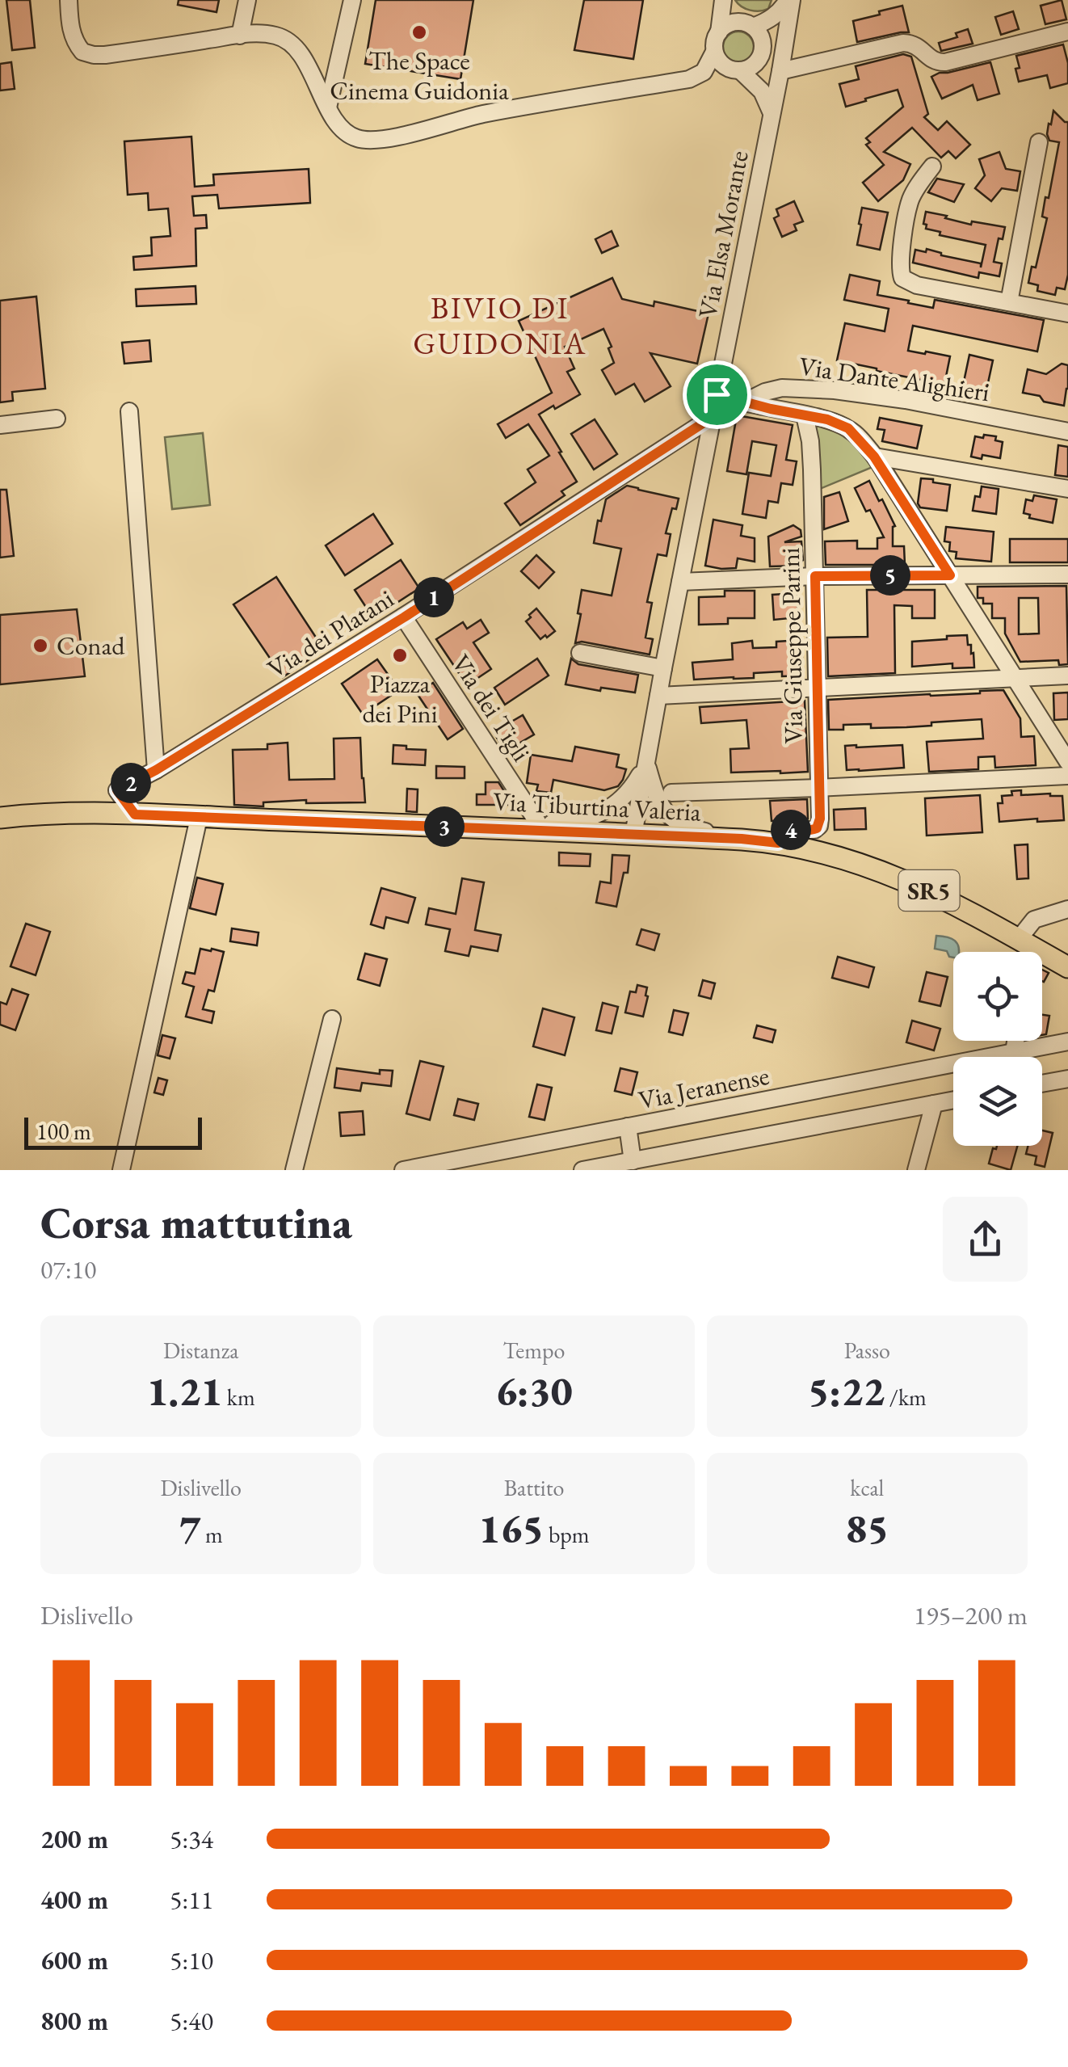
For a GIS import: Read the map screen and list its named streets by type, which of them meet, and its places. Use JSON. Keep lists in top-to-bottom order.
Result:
{
  "streets": {
    "main road": ["Via Tiburtina Valeria", "SR5"],
    "street": [
      "Via Elsa Morante",
      "Via Dante Alighieri",
      "Via dei Platani",
      "Via Giuseppe Parini",
      "Via dei Tigli",
      "Via Jeranense"
    ]
  },
  "crossings": [
    ["Via Elsa Morante", "Via dei Platani"],
    ["Via Elsa Morante", "Via dei Tigli"],
    ["Via Elsa Morante", "Via Tiburtina Valeria"],
    ["Via dei Platani", "Via dei Tigli"],
    ["Via dei Platani", "Via Tiburtina Valeria"],
    ["Via Giuseppe Parini", "Via Tiburtina Valeria"],
    ["Via dei Tigli", "Via Tiburtina Valeria"]
  ],
  "districts": ["BIVIO DI GUIDONIA"],
  "places": ["The Space Cinema Guidonia", "Conad", "Piazza dei Pini"],
  "scale_bar": "100 m",
  "page": {
    "pins": [
      "5",
      "1",
      "2",
      "3",
      "4"
    ],
    "scale": "100 m",
    "heading": ["Corsa mattutina", "07:10"],
    "stats": [
      ["Distanza", "1.21 km"],
      ["Tempo", "6:30"],
      ["Passo", "5:22 /km"],
      ["Dislivello", "7 m"],
      ["Battito", "165 bpm"],
      ["kcal", "85"]
    ],
    "chart": ["Dislivello", "195–200 m"],
    "list": [
      {
        "name": "200 m",
        "note": "5:34"
      },
      {
        "name": "400 m",
        "note": "5:11"
      },
      {
        "name": "600 m",
        "note": "5:10"
      },
      {
        "name": "800 m",
        "note": "5:40"
      }
    ]
  }
}
